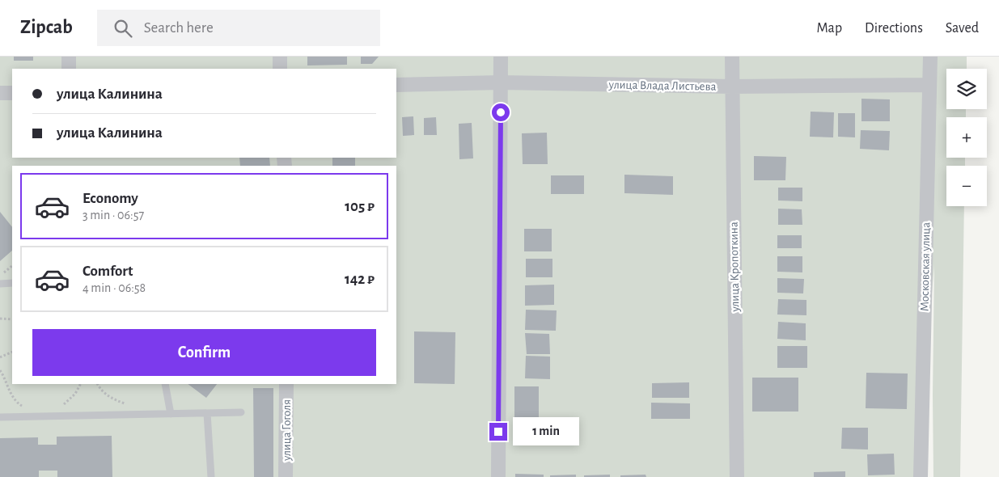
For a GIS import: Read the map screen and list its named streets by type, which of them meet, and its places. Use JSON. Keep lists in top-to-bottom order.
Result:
{
  "streets": {
    "street": [
      "улица Влада Листьева",
      "улица Кропоткина",
      "Московская улица",
      "улица Гоголя"
    ]
  },
  "crossings": [
    ["улица Влада Листьева", "улица Кропоткина"],
    ["улица Влада Листьева", "Московская улица"]
  ],
  "page": {
    "header": "Zipcab",
    "search": "Search here",
    "nav": ["Map", "Directions", "Saved"],
    "map_buttons": ["+", "−"],
    "banner": ["улица Калинина", "улица Калинина"],
    "list": [
      {
        "name": "Economy",
        "note": "3 min · 06:57",
        "value": "105 ₽"
      },
      {
        "name": "Comfort",
        "note": "4 min · 06:58",
        "value": "142 ₽"
      }
    ],
    "buttons": "Confirm",
    "bubble": "1 min"
  }
}
